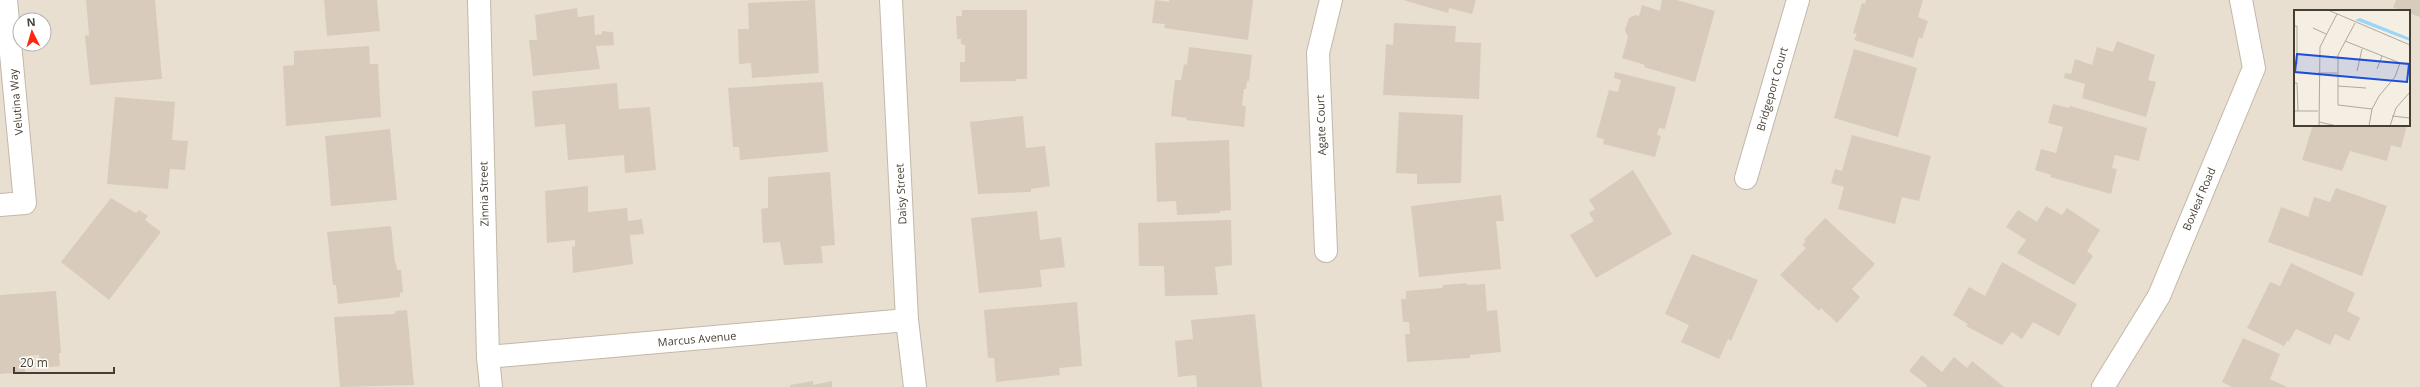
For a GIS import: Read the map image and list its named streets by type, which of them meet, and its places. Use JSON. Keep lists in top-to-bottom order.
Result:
{
  "streets": {
    "street": [
      "Bridgeport Court",
      "Velutina Way",
      "Agate Court",
      "Zinnia Street",
      "Daisy Street",
      "Boxleaf Road",
      "Marcus Avenue"
    ]
  },
  "crossings": [
    ["Zinnia Street", "Marcus Avenue"],
    ["Daisy Street", "Marcus Avenue"]
  ],
  "scale_bar": "20 m",
  "north": "top"
}
